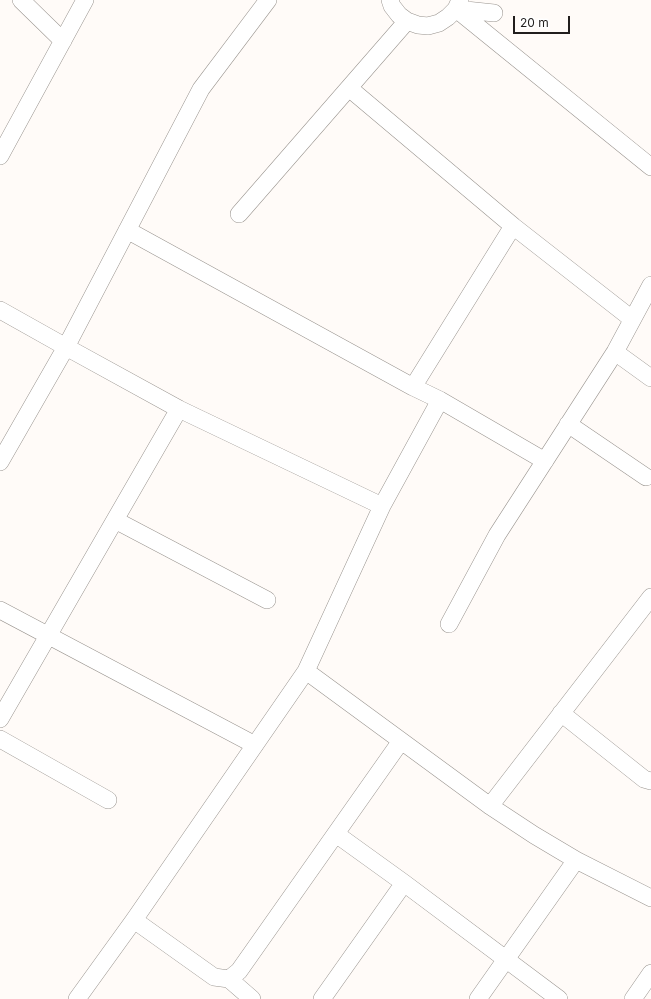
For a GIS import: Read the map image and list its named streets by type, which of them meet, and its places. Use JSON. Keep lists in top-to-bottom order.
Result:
{
  "scale_bar": "20 m"
}
